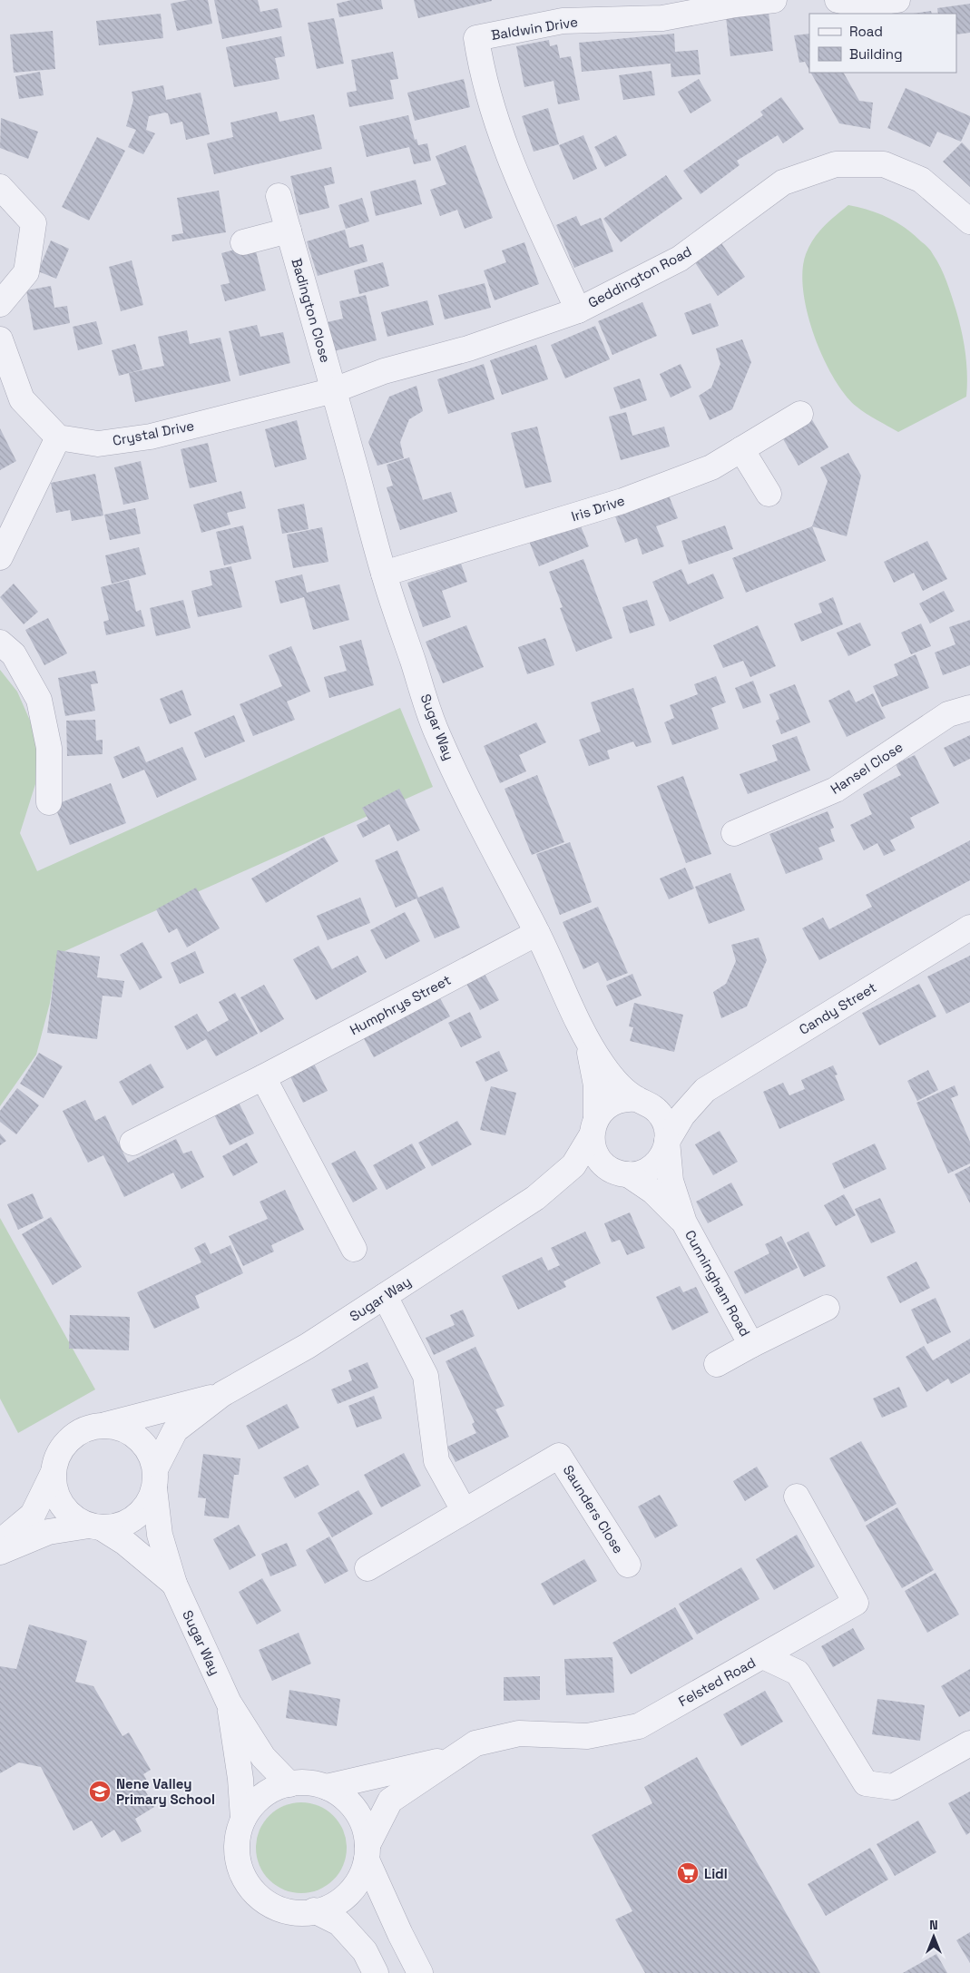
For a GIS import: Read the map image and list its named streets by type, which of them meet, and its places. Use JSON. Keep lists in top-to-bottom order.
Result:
{
  "streets": {
    "street": [
      "Baldwin Drive",
      "Geddington Road",
      "Badington Close",
      "Crystal Drive",
      "Iris Drive",
      "Sugar Way",
      "Hansel Close",
      "Humphrys Street",
      "Candy Street",
      "Cunningham Road",
      "Saunders Close",
      "Felsted Road"
    ]
  },
  "crossings": [
    ["Baldwin Drive", "Geddington Road"],
    ["Geddington Road", "Badington Close"],
    ["Geddington Road", "Crystal Drive"],
    ["Geddington Road", "Sugar Way"],
    ["Badington Close", "Crystal Drive"],
    ["Badington Close", "Sugar Way"],
    ["Crystal Drive", "Sugar Way"],
    ["Iris Drive", "Sugar Way"],
    ["Sugar Way", "Humphrys Street"],
    ["Sugar Way", "Candy Street"],
    ["Sugar Way", "Cunningham Road"],
    ["Sugar Way", "Felsted Road"],
    ["Candy Street", "Cunningham Road"]
  ],
  "places": {
    "school or university": ["Nene Valley Primary School"],
    "supermarket": ["Lidl"]
  },
  "legend": ["Road", "Building"],
  "north": "top"
}
